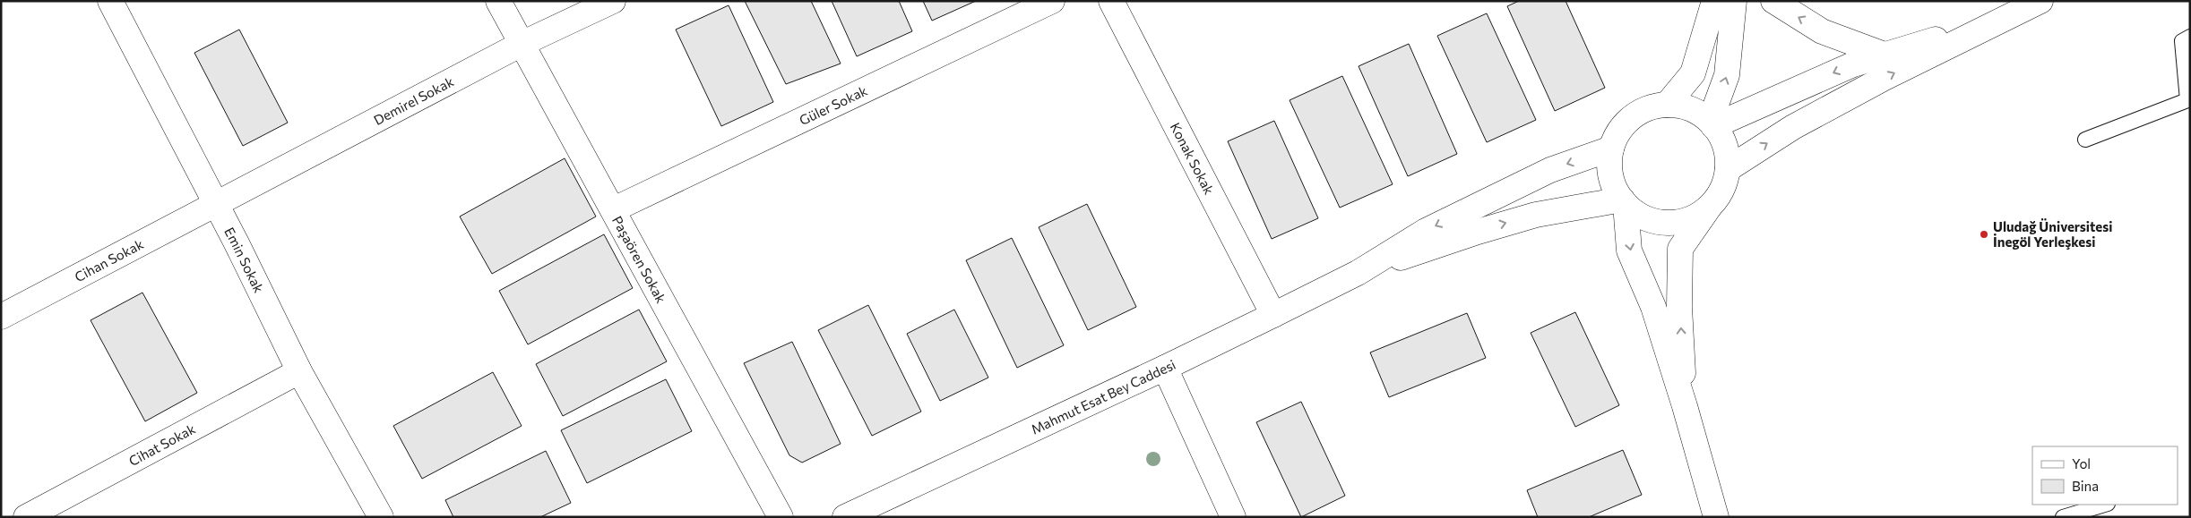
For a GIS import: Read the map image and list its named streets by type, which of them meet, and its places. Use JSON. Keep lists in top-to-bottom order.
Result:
{
  "streets": {
    "street": [
      "Demirel Sokak",
      "Güler Sokak",
      "Konak Sokak",
      "Paşaören Sokak",
      "Cihan Sokak",
      "Emin Sokak",
      "Mahmut Esat Bey Caddesi",
      "Cihat Sokak"
    ]
  },
  "crossings": [
    ["Demirel Sokak", "Paşaören Sokak"],
    ["Demirel Sokak", "Cihan Sokak"],
    ["Demirel Sokak", "Emin Sokak"],
    ["Güler Sokak", "Paşaören Sokak"],
    ["Konak Sokak", "Mahmut Esat Bey Caddesi"],
    ["Cihan Sokak", "Emin Sokak"],
    ["Emin Sokak", "Cihat Sokak"]
  ],
  "places": ["Uludağ Üniversitesi İnegöl Yerleşkesi"],
  "legend": ["Yol", "Bina"]
}
